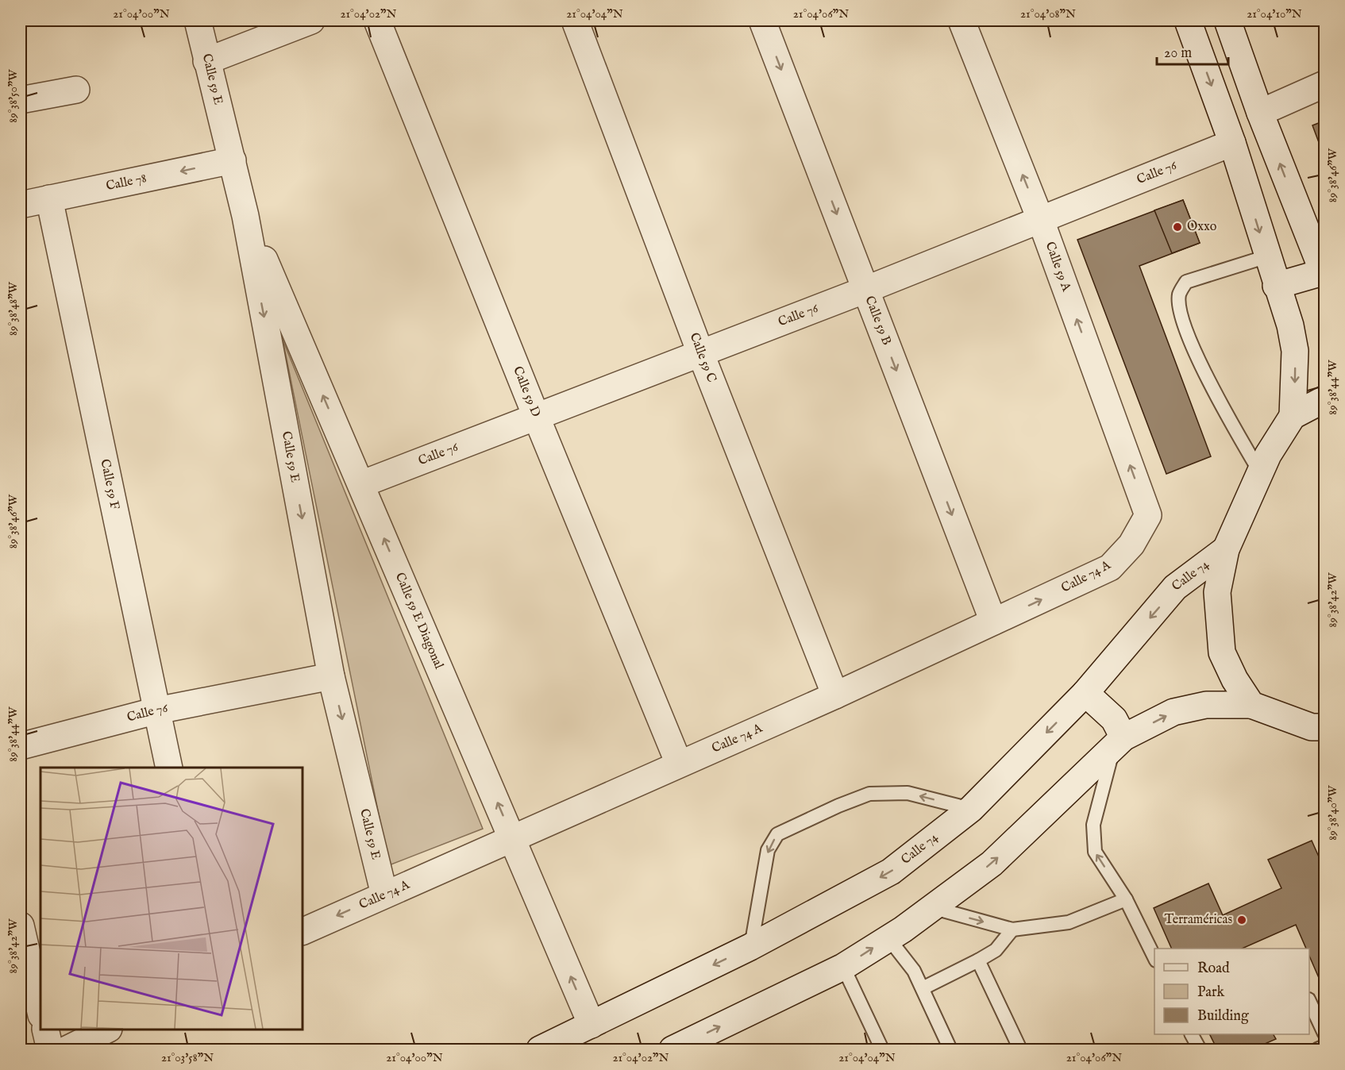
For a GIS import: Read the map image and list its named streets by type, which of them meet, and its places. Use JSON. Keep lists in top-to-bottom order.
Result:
{
  "streets": {
    "street": [
      "Calle 59 E",
      "Calle 76",
      "Calle 78",
      "Calle 59 A",
      "Calle 59 B",
      "Calle 59 C",
      "Calle 59 D",
      "Calle 59 F",
      "Calle 74",
      "Calle 74 A",
      "Calle 59 E Diagonal"
    ]
  },
  "crossings": [
    ["Calle 59 E", "Calle 76"],
    ["Calle 59 E", "Calle 78"],
    ["Calle 59 E", "Calle 74 A"],
    ["Calle 59 E", "Calle 59 E Diagonal"],
    ["Calle 76", "Calle 59 A"],
    ["Calle 76", "Calle 59 B"],
    ["Calle 76", "Calle 59 C"],
    ["Calle 76", "Calle 59 D"],
    ["Calle 76", "Calle 59 F"],
    ["Calle 76", "Calle 59 E Diagonal"],
    ["Calle 78", "Calle 59 F"],
    ["Calle 59 A", "Calle 74 A"],
    ["Calle 59 B", "Calle 74 A"],
    ["Calle 59 C", "Calle 74 A"],
    ["Calle 59 D", "Calle 74 A"],
    ["Calle 74", "Calle 59 E Diagonal"],
    ["Calle 74 A", "Calle 59 E Diagonal"]
  ],
  "one_way": [
    "Calle 59 E",
    "Calle 78",
    "Calle 59 B",
    "Calle 59 E Diagonal"
  ],
  "places": ["Oxxo", "Terraméricas"],
  "legend": ["Road", "Park", "Building"],
  "scale_bar": "20 m",
  "coordinates": [
    "21°04'00\"N",
    "21°04'02\"N",
    "21°04'04\"N",
    "21°04'06\"N",
    "21°04'08\"N",
    "21°04'10\"N",
    "89°38'50\"W",
    "89°38'46\"W",
    "89°38'48\"W",
    "89°38'44\"W",
    "89°38'42\"W",
    "89°38'40\"W",
    "21°03'58\"N"
  ]
}
